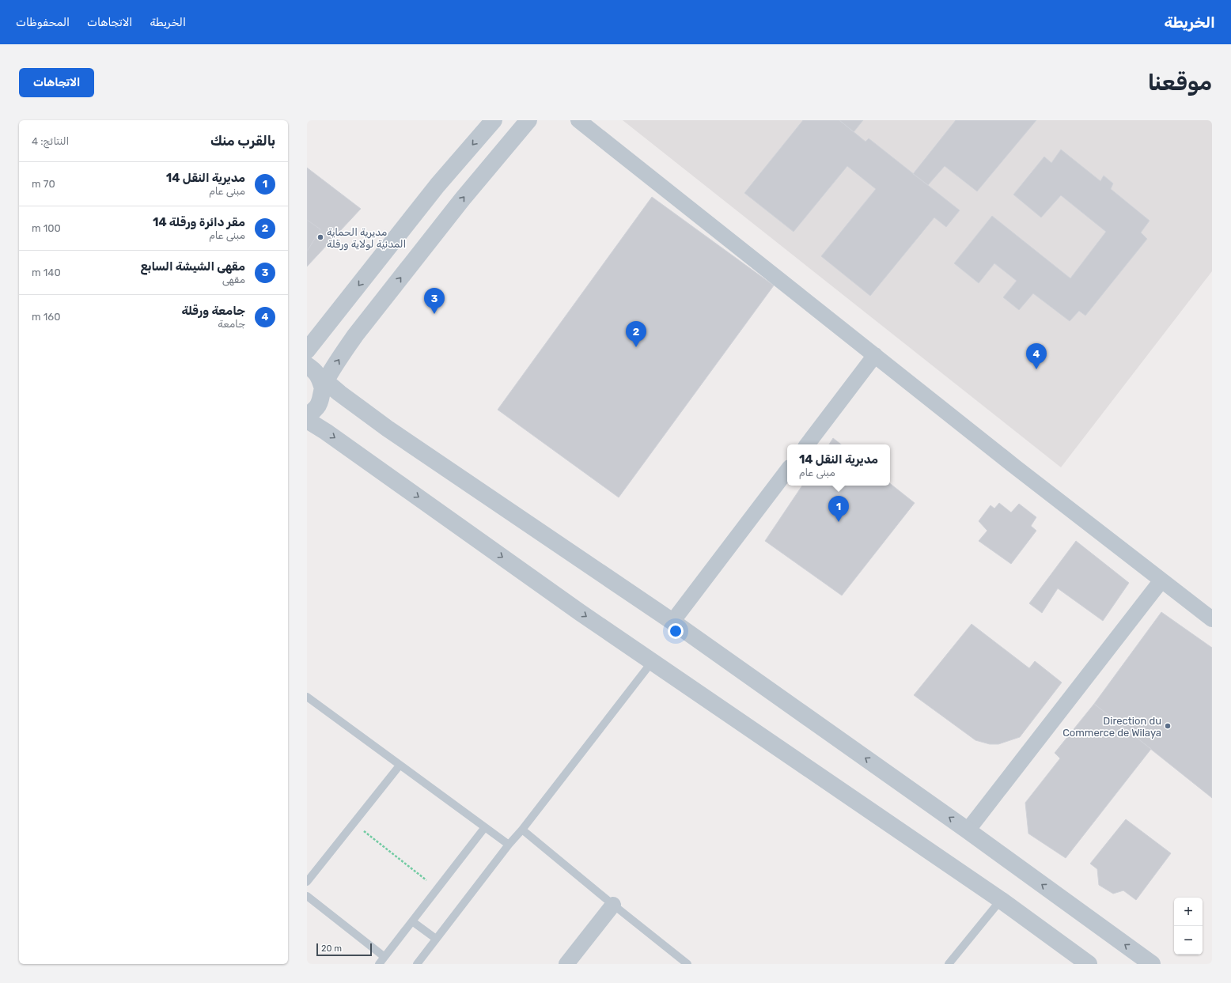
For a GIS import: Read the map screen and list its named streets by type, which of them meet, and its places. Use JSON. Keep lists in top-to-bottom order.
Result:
{
  "places": ["مديرية الحماية المدنية لولاية ورقلة", "Direction du Commerce de Wilaya"],
  "scale_bar": "20 m",
  "page": {
    "header": "الخريطة",
    "nav": ["الخريطة", "الاتجاهات", "المحفوظات"],
    "buttons": "الاتجاهات",
    "title": "موقعنا",
    "heading": ["بالقرب منك", "النتائج: 4"],
    "list": [
      {
        "mark": "1",
        "name": "مديرية النقل 14",
        "note": "مبنى عام",
        "value": "70 m"
      },
      {
        "mark": "2",
        "name": "مقر دائرة ورقلة 14",
        "note": "مبنى عام",
        "value": "100 m"
      },
      {
        "mark": "3",
        "name": "مقهى الشيشة السابع",
        "note": "مقهى",
        "value": "140 m"
      },
      {
        "mark": "4",
        "name": "جامعة ورقلة",
        "note": "جامعة",
        "value": "160 m"
      }
    ],
    "pins": [
      "3",
      "2",
      "4",
      "1"
    ],
    "popup": ["مديرية النقل 14", "مبنى عام"],
    "map_buttons": ["+", "−"],
    "scale": "20 m"
  }
}
